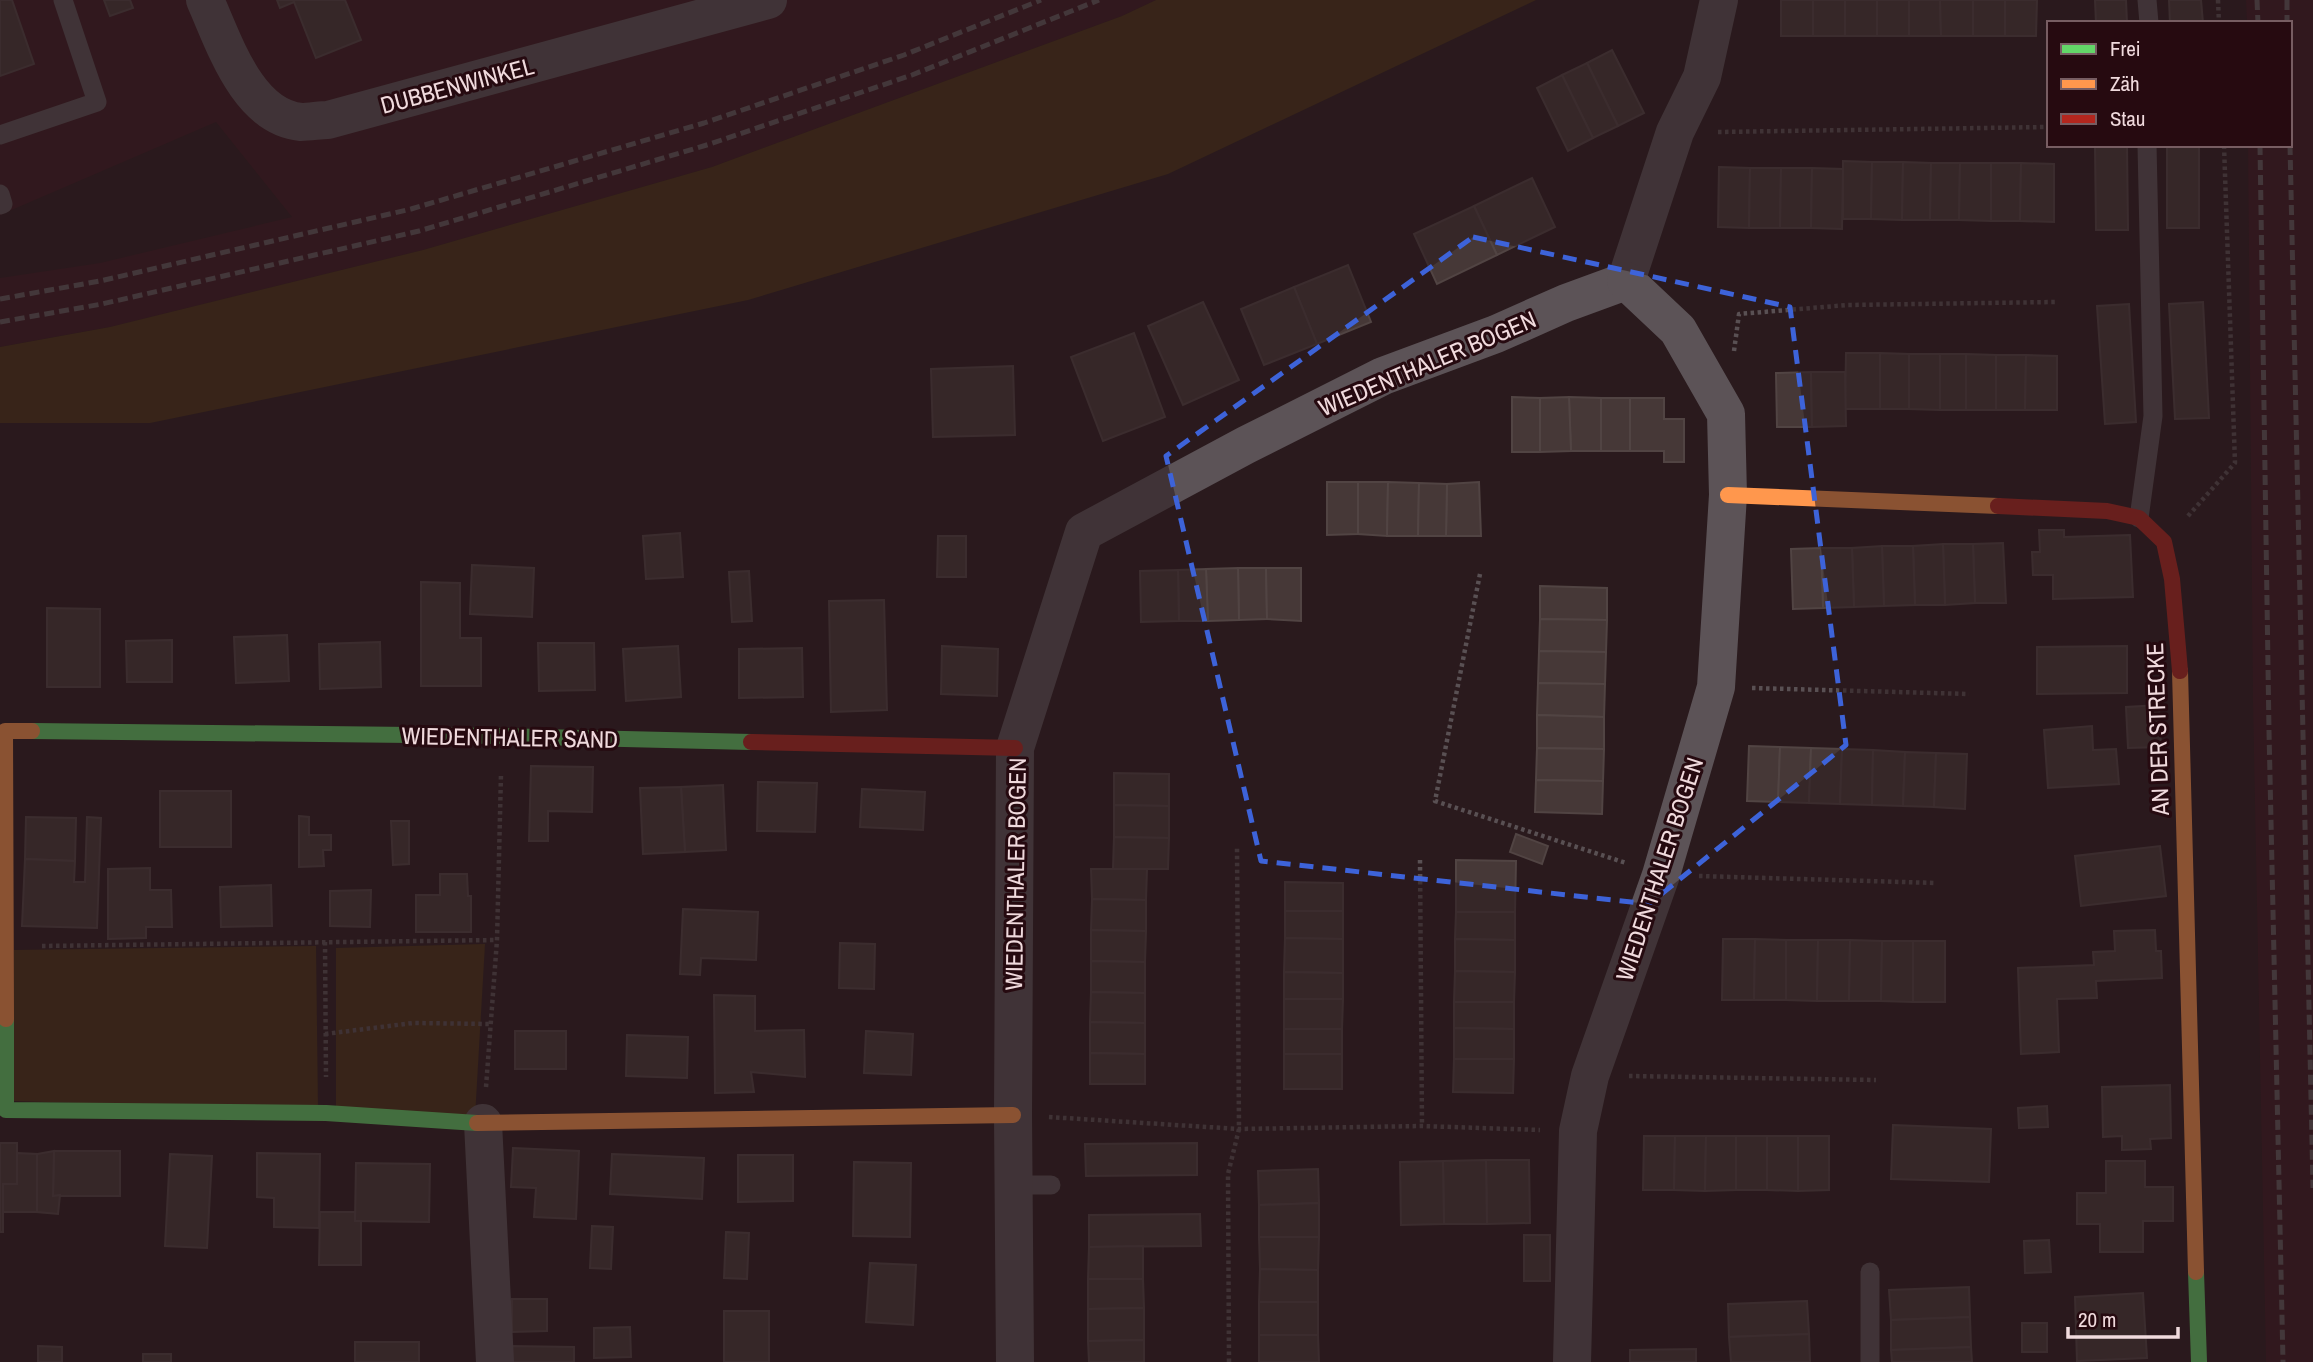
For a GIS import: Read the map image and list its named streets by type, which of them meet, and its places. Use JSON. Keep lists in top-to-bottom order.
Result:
{
  "streets": {
    "street": [
      "DUBBENWINKEL",
      "WIEDENTHALER BOGEN",
      "AN DER STRECKE",
      "WIEDENTHALER SAND"
    ]
  },
  "crossings": [
    ["WIEDENTHALER BOGEN", "WIEDENTHALER SAND"]
  ],
  "legend": ["Frei", "Zäh", "Stau"],
  "scale_bar": "20 m"
}
